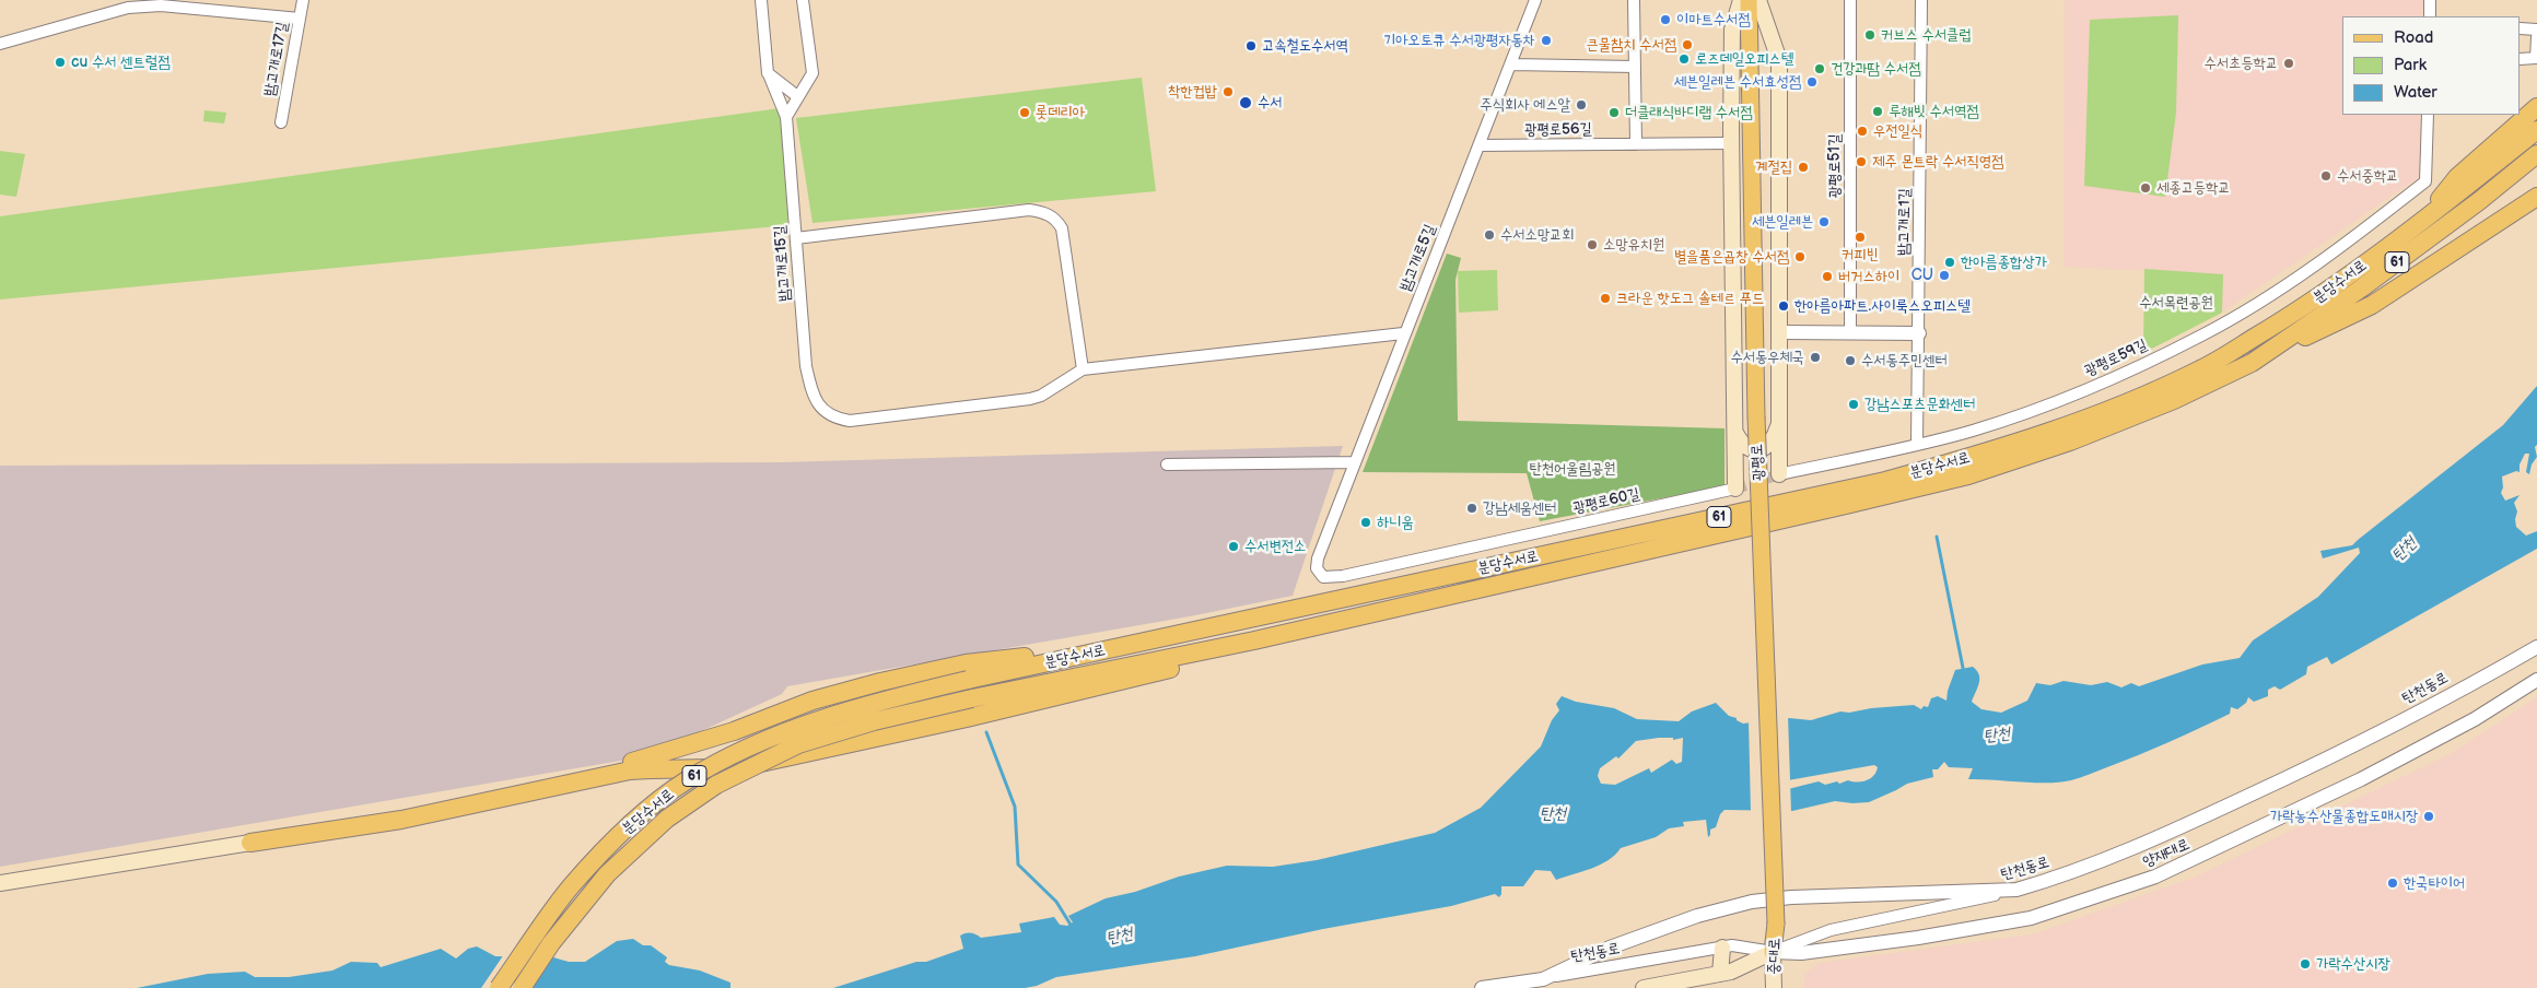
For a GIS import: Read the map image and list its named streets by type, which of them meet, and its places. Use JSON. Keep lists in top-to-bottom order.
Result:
{
  "streets": {
    "highway": ["61", "분당수서로"],
    "main road": ["광평로", "중대로"],
    "street": [
      "밤고개로17길",
      "광평로56길",
      "광평로51길",
      "밤고개로1길",
      "밤고개로5길",
      "밤고개로15길",
      "광평로59길",
      "광평로60길",
      "탄천동로",
      "양재대로"
    ]
  },
  "crossings": [
    ["광평로56길", "밤고개로5길"],
    ["밤고개로1길", "광평로59길"],
    ["밤고개로5길", "광평로60길"],
    ["광평로", "중대로"],
    ["탄천동로", "양재대로"],
    ["탄천동로", "중대로"],
    ["양재대로", "중대로"]
  ],
  "water": ["탄천"],
  "parks": ["수서목련공원", "탄천어울림공원"],
  "places": [
    "이마트수서점",
    "커브스 수서클럽",
    "기아오토큐 수서광평자동차",
    "큰물참치 수서점",
    "고속철도수서역",
    "로즈데일오피스텔",
    "cu 수서 센트럴점",
    "수서초등학교",
    "건강과땀 수서점",
    "세븐일레븐 수서효성점",
    "착한컵밥",
    "수서",
    "주식회사 에스알",
    "루해빗 수서역점",
    "롯데리아",
    "더클래식바디랩 수서점",
    "우전일식",
    "제주 몬트락 수서직영점",
    "계절집",
    "수서중학교",
    "세종고등학교",
    "세븐일레븐",
    "수서소망교회",
    "커피빈",
    "소망유치원",
    "별을품은곱창 수서점",
    "한아름종합상가",
    "CU",
    "버거스하이",
    "크라운 핫도그 솔테르 푸드",
    "한아름아파트.사이룩스오피스텔",
    "수서동우체국",
    "수서동주민센터",
    "강남스포츠문화센터",
    "강남세움센터",
    "하니움",
    "수서변전소",
    "가락농수산물종합도매시장",
    "한국타이어",
    "가락수산시장"
  ],
  "legend": ["Road", "Park", "Water"]
}
